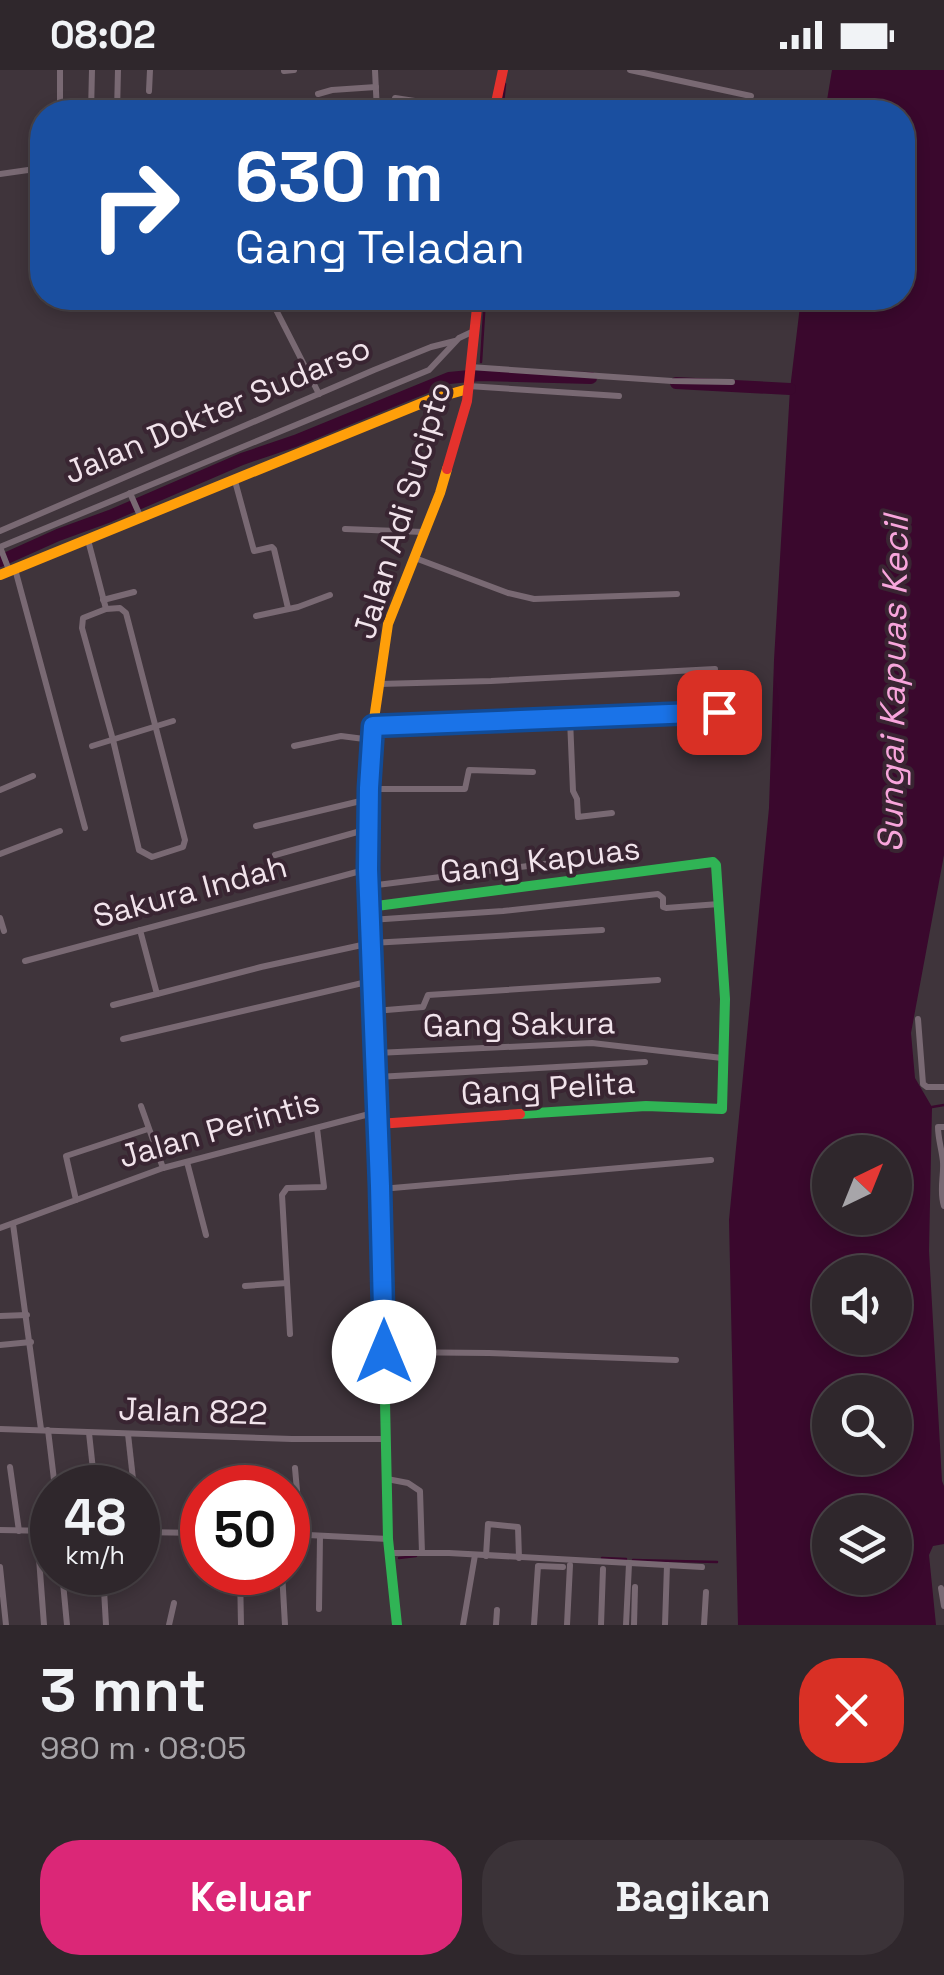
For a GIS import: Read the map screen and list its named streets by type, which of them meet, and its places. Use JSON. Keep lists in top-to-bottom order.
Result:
{
  "streets": {
    "street": [
      "Jalan Dokter Sudarso",
      "Jalan Adi Sucipto",
      "Gang Kapuas",
      "Sakura Indah",
      "Gang Sakura",
      "Gang Pelita",
      "Jalan Perintis",
      "Jalan 822"
    ]
  },
  "crossings": [
    ["Jalan Adi Sucipto", "Gang Kapuas"],
    ["Jalan Adi Sucipto", "Sakura Indah"],
    ["Jalan Adi Sucipto", "Gang Sakura"],
    ["Jalan Adi Sucipto", "Gang Pelita"],
    ["Jalan Adi Sucipto", "Jalan Perintis"],
    ["Jalan Adi Sucipto", "Jalan 822"],
    ["Gang Sakura", "Gang Pelita"],
    ["Gang Pelita", "Jalan Perintis"]
  ],
  "water": ["Sungai Kapuas Kecil"],
  "north": "top right",
  "page": {
    "status": "08:02",
    "turn": ["630 m", "Gang Teladan"],
    "speed": "48 km/h",
    "limit": "50",
    "heading": ["3 mnt", "980 m · 08:05"],
    "buttons": ["Keluar", "Bagikan"]
  }
}
